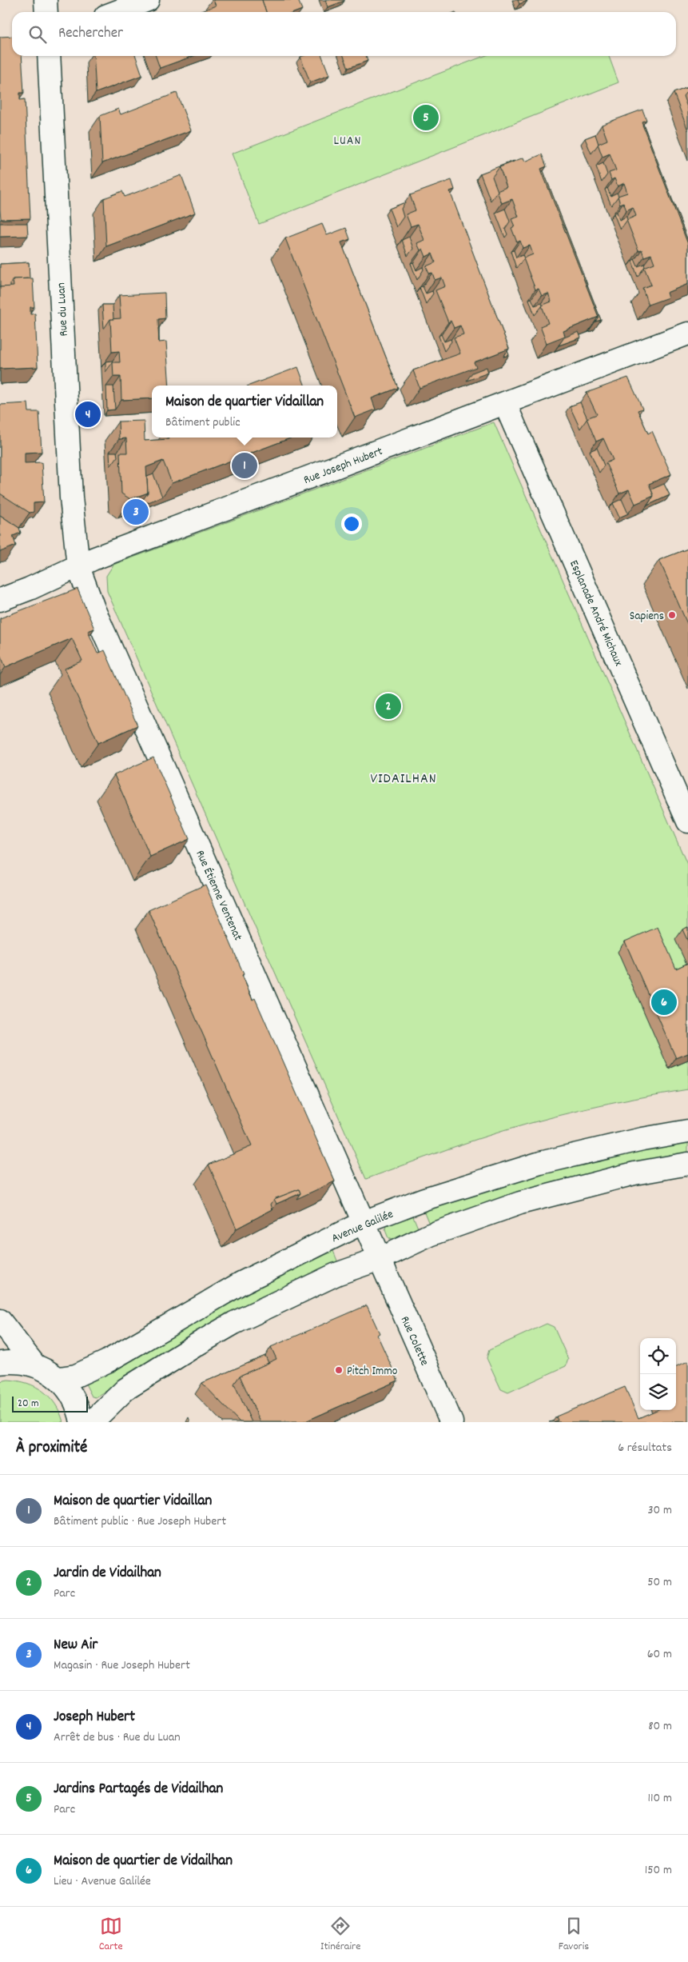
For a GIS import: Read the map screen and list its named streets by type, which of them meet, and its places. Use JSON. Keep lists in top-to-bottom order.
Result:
{
  "streets": {
    "street": [
      "Rue du Luan",
      "Rue Joseph Hubert",
      "Esplanade André Michaux",
      "Rue Étienne Ventenat",
      "Avenue Galilée",
      "Rue Colette"
    ]
  },
  "crossings": [
    ["Rue du Luan", "Rue Joseph Hubert"],
    ["Rue du Luan", "Rue Étienne Ventenat"],
    ["Rue Joseph Hubert", "Esplanade André Michaux"],
    ["Rue Joseph Hubert", "Rue Étienne Ventenat"],
    ["Rue Étienne Ventenat", "Avenue Galilée"],
    ["Rue Étienne Ventenat", "Rue Colette"]
  ],
  "districts": ["LUAN", "VIDAILHAN"],
  "places": ["Sapiens", "Pitch Immo"],
  "scale_bar": "20 m",
  "page": {
    "search": "Rechercher",
    "pins": [
      "5",
      "4",
      "1",
      "3",
      "2",
      "6"
    ],
    "popup": ["Maison de quartier Vidaillan", "Bâtiment public"],
    "scale": "20 m",
    "heading": ["À proximité", "6 résultats"],
    "list": [
      {
        "mark": "1",
        "name": "Maison de quartier Vidaillan",
        "note": "Bâtiment public · Rue Joseph Hubert",
        "value": "30 m"
      },
      {
        "mark": "2",
        "name": "Jardin de Vidailhan",
        "note": "Parc",
        "value": "50 m"
      },
      {
        "mark": "3",
        "name": "New Air",
        "note": "Magasin · Rue Joseph Hubert",
        "value": "60 m"
      },
      {
        "mark": "4",
        "name": "Joseph Hubert",
        "note": "Arrêt de bus · Rue du Luan",
        "value": "80 m"
      },
      {
        "mark": "5",
        "name": "Jardins Partagés de Vidailhan",
        "note": "Parc",
        "value": "110 m"
      },
      {
        "mark": "6",
        "name": "Maison de quartier de Vidailhan",
        "note": "Lieu · Avenue Galilée",
        "value": "150 m"
      }
    ],
    "nav": ["Carte", "Itinéraire", "Favoris"]
  }
}
